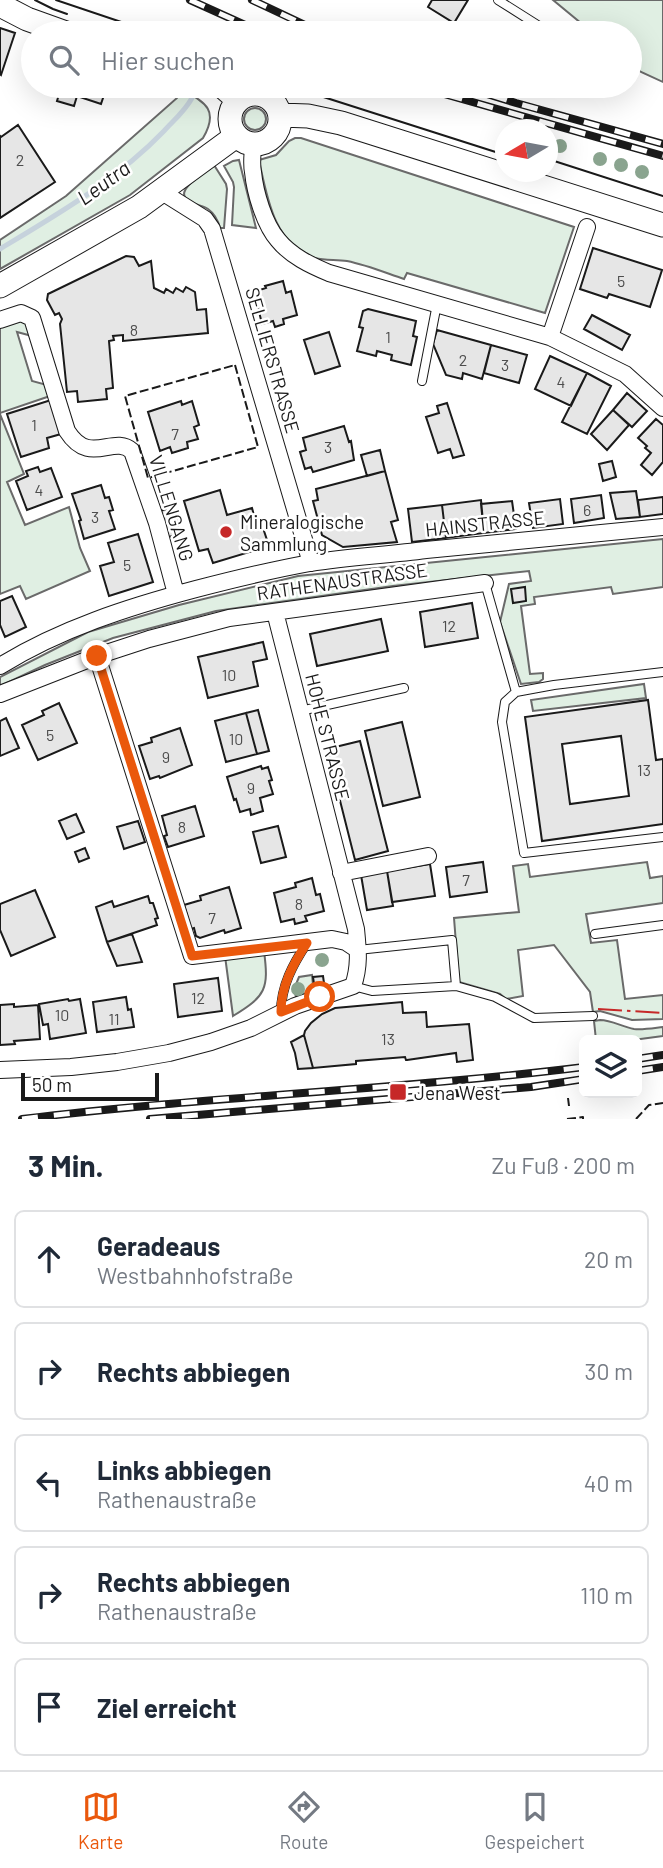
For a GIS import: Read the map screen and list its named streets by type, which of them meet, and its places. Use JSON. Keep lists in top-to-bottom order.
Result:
{
  "streets": {
    "street": [
      "SELLIERSTRASSE",
      "VILLENGANG",
      "HAINSTRASSE",
      "RATHENAUSTRASSE",
      "HOHE STRASSE"
    ]
  },
  "crossings": [
    ["SELLIERSTRASSE", "HAINSTRASSE"],
    ["VILLENGANG", "HAINSTRASSE"],
    ["RATHENAUSTRASSE", "HOHE STRASSE"]
  ],
  "water": ["Leutra"],
  "places": {
    "other": ["Mineralogische Sammlung"],
    "transit": ["Jena West"]
  },
  "house_numbers": [
    "2",
    "5",
    "8",
    "1",
    "2",
    "3",
    "4",
    "1",
    "7",
    "3",
    "4",
    "6",
    "3",
    "5",
    "12",
    "10",
    "5",
    "10",
    "9",
    "13",
    "9",
    "8",
    "7",
    "8",
    "7",
    "12",
    "10",
    "11",
    "13"
  ],
  "scale_bar": "50 m",
  "north": "left",
  "page": {
    "search": "Hier suchen",
    "scale": "50 m",
    "heading": ["3 Min.", "Zu Fuß · 200 m"],
    "list": [
      ["Geradeaus", "Westbahnhofstraße", "20 m"],
      ["Rechts abbiegen", "30 m"],
      ["Links abbiegen", "Rathenaustraße", "40 m"],
      ["Rechts abbiegen", "Rathenaustraße", "110 m"],
      "Ziel erreicht"
    ],
    "nav": ["Karte", "Route", "Gespeichert"]
  }
}
